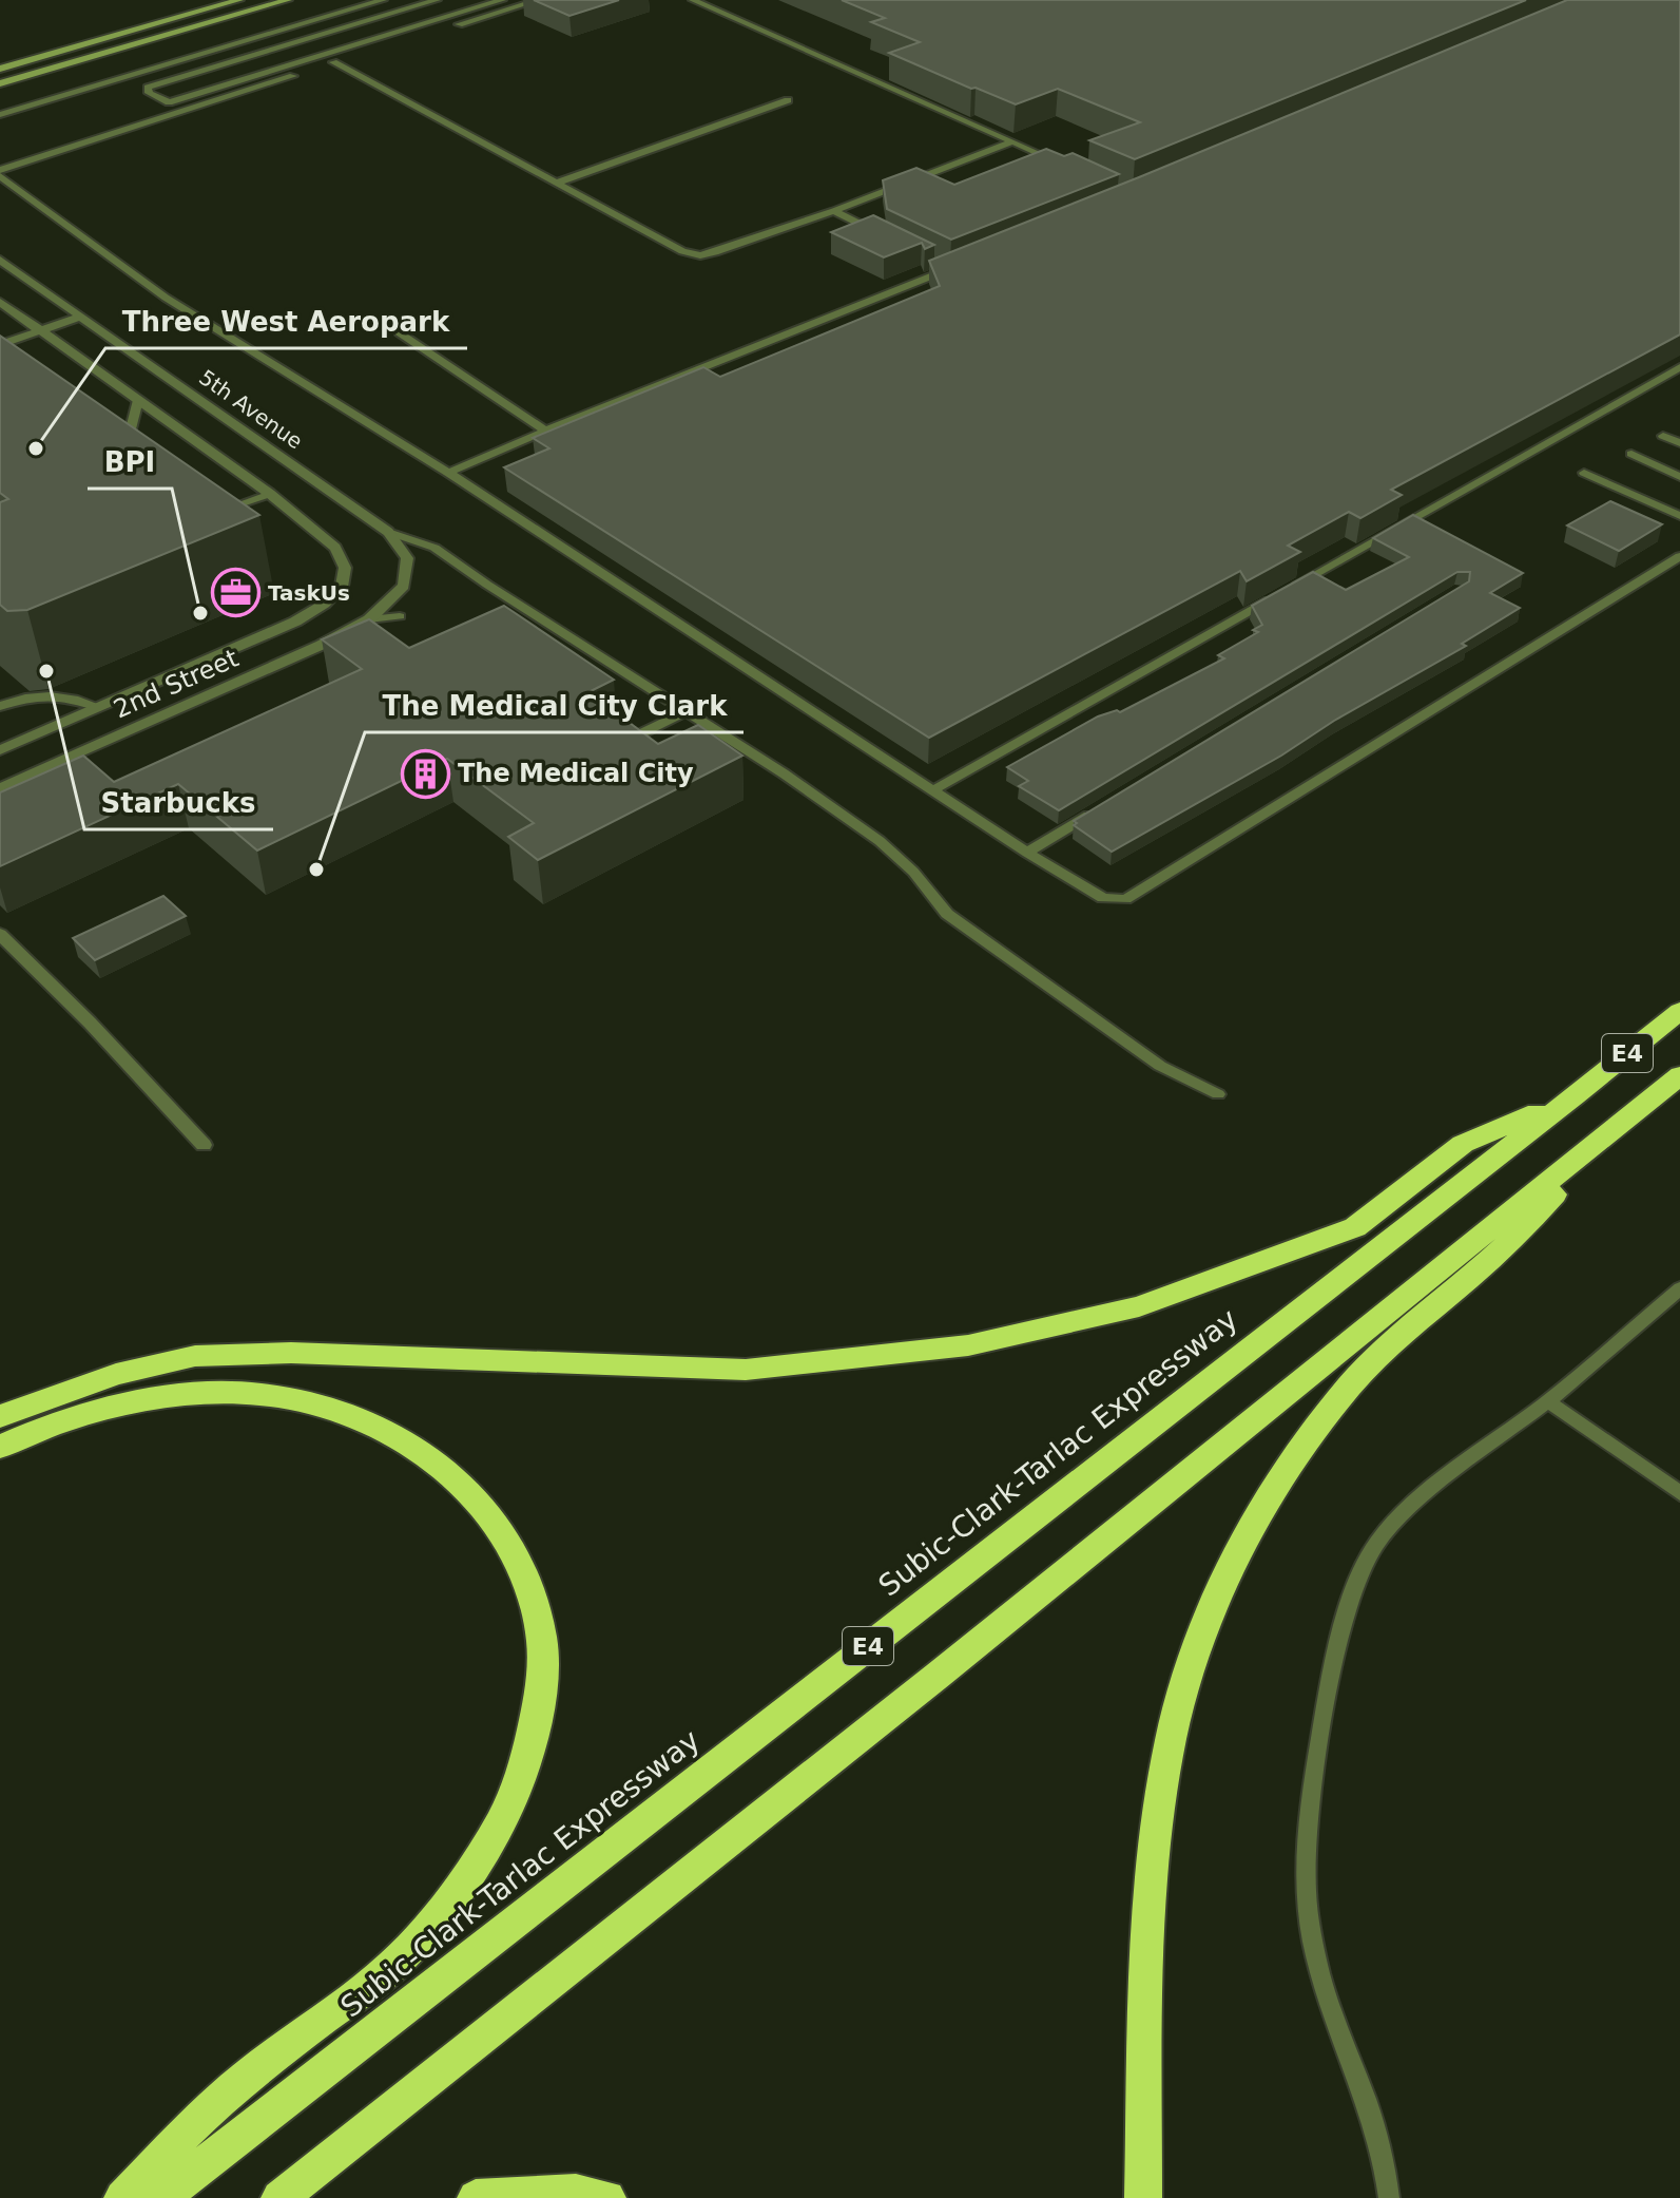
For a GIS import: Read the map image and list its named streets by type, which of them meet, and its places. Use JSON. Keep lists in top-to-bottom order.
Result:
{
  "streets": {
    "highway": ["E4", "Subic-Clark-Tarlac Expressway"],
    "street": ["5th Avenue", "2nd Street"]
  },
  "crossings": [
    ["5th Avenue", "2nd Street"]
  ],
  "places": {
    "other": [
      "Three West Aeropark",
      "BPI",
      "Starbucks",
      "The Medical City Clark"
    ],
    "office": ["TaskUs"],
    "building": ["The Medical City"]
  }
}
